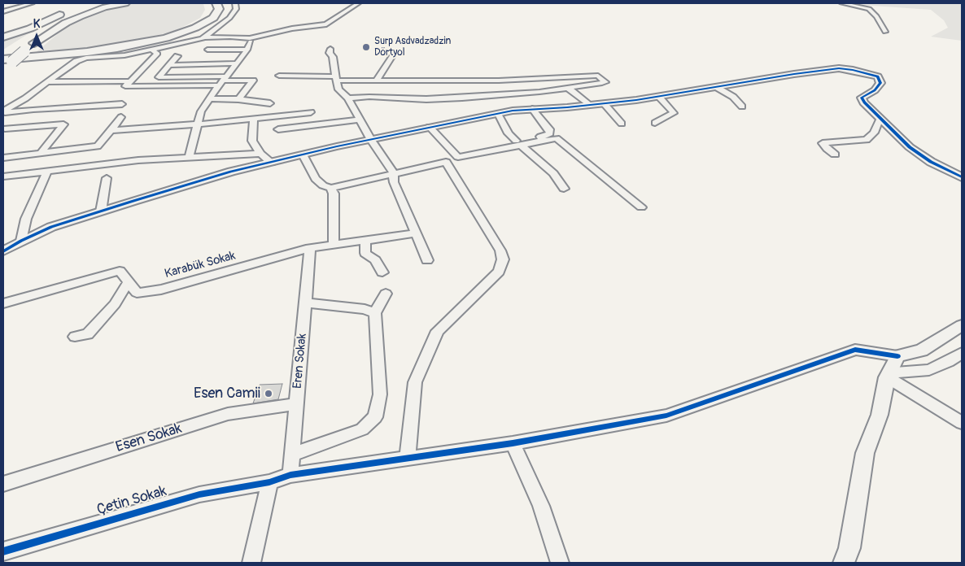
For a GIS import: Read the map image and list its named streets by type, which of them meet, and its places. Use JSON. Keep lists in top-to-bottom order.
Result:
{
  "streets": {
    "street": [
      "Karabük Sokak",
      "Eren Sokak",
      "Esen Sokak",
      "Çetin Sokak"
    ]
  },
  "crossings": [
    ["Karabük Sokak", "Eren Sokak"],
    ["Eren Sokak", "Esen Sokak"],
    ["Eren Sokak", "Çetin Sokak"]
  ],
  "places": ["Surp Asdvadzadzin Dörtyol", "Esen Camii"],
  "north": "top"
}
